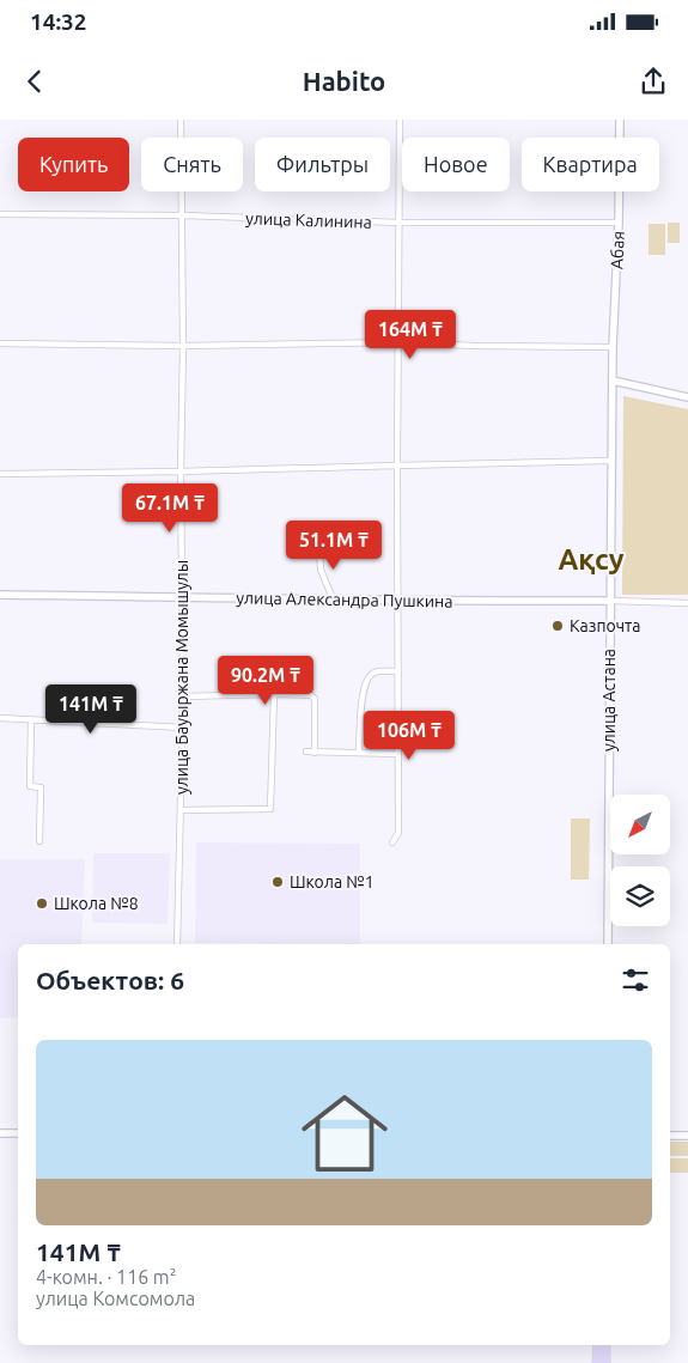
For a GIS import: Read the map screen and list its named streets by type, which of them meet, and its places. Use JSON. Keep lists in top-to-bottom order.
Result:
{
  "streets": {
    "street": [
      "улица Калинина",
      "Абая",
      "улица Александра Пушкина",
      "улица Бауыржана Момышулы",
      "улица Астана"
    ]
  },
  "crossings": [
    ["улица Калинина", "Абая"],
    ["улица Калинина", "улица Бауыржана Момышулы"],
    ["Абая", "улица Астана"],
    ["улица Александра Пушкина", "улица Бауыржана Момышулы"],
    ["улица Александра Пушкина", "улица Астана"]
  ],
  "districts": ["Ақсу"],
  "places": ["Казпочта", "Школа №1", "Школа №8"],
  "north": "bottom left",
  "page": {
    "status": "14:32",
    "header": "Habito",
    "chip": [
      "Купить",
      "Снять",
      "Фильтры",
      "Новое",
      "Квартира"
    ],
    "price": [
      "164M ₸",
      "67.1M ₸",
      "51.1M ₸",
      "90.2M ₸",
      "141M ₸",
      "106M ₸"
    ],
    "heading": "Объектов: 6",
    "list": [
      {
        "name": "141M ₸",
        "note": "4-комн. · 116 m² · улица Комсомола"
      }
    ]
  }
}
